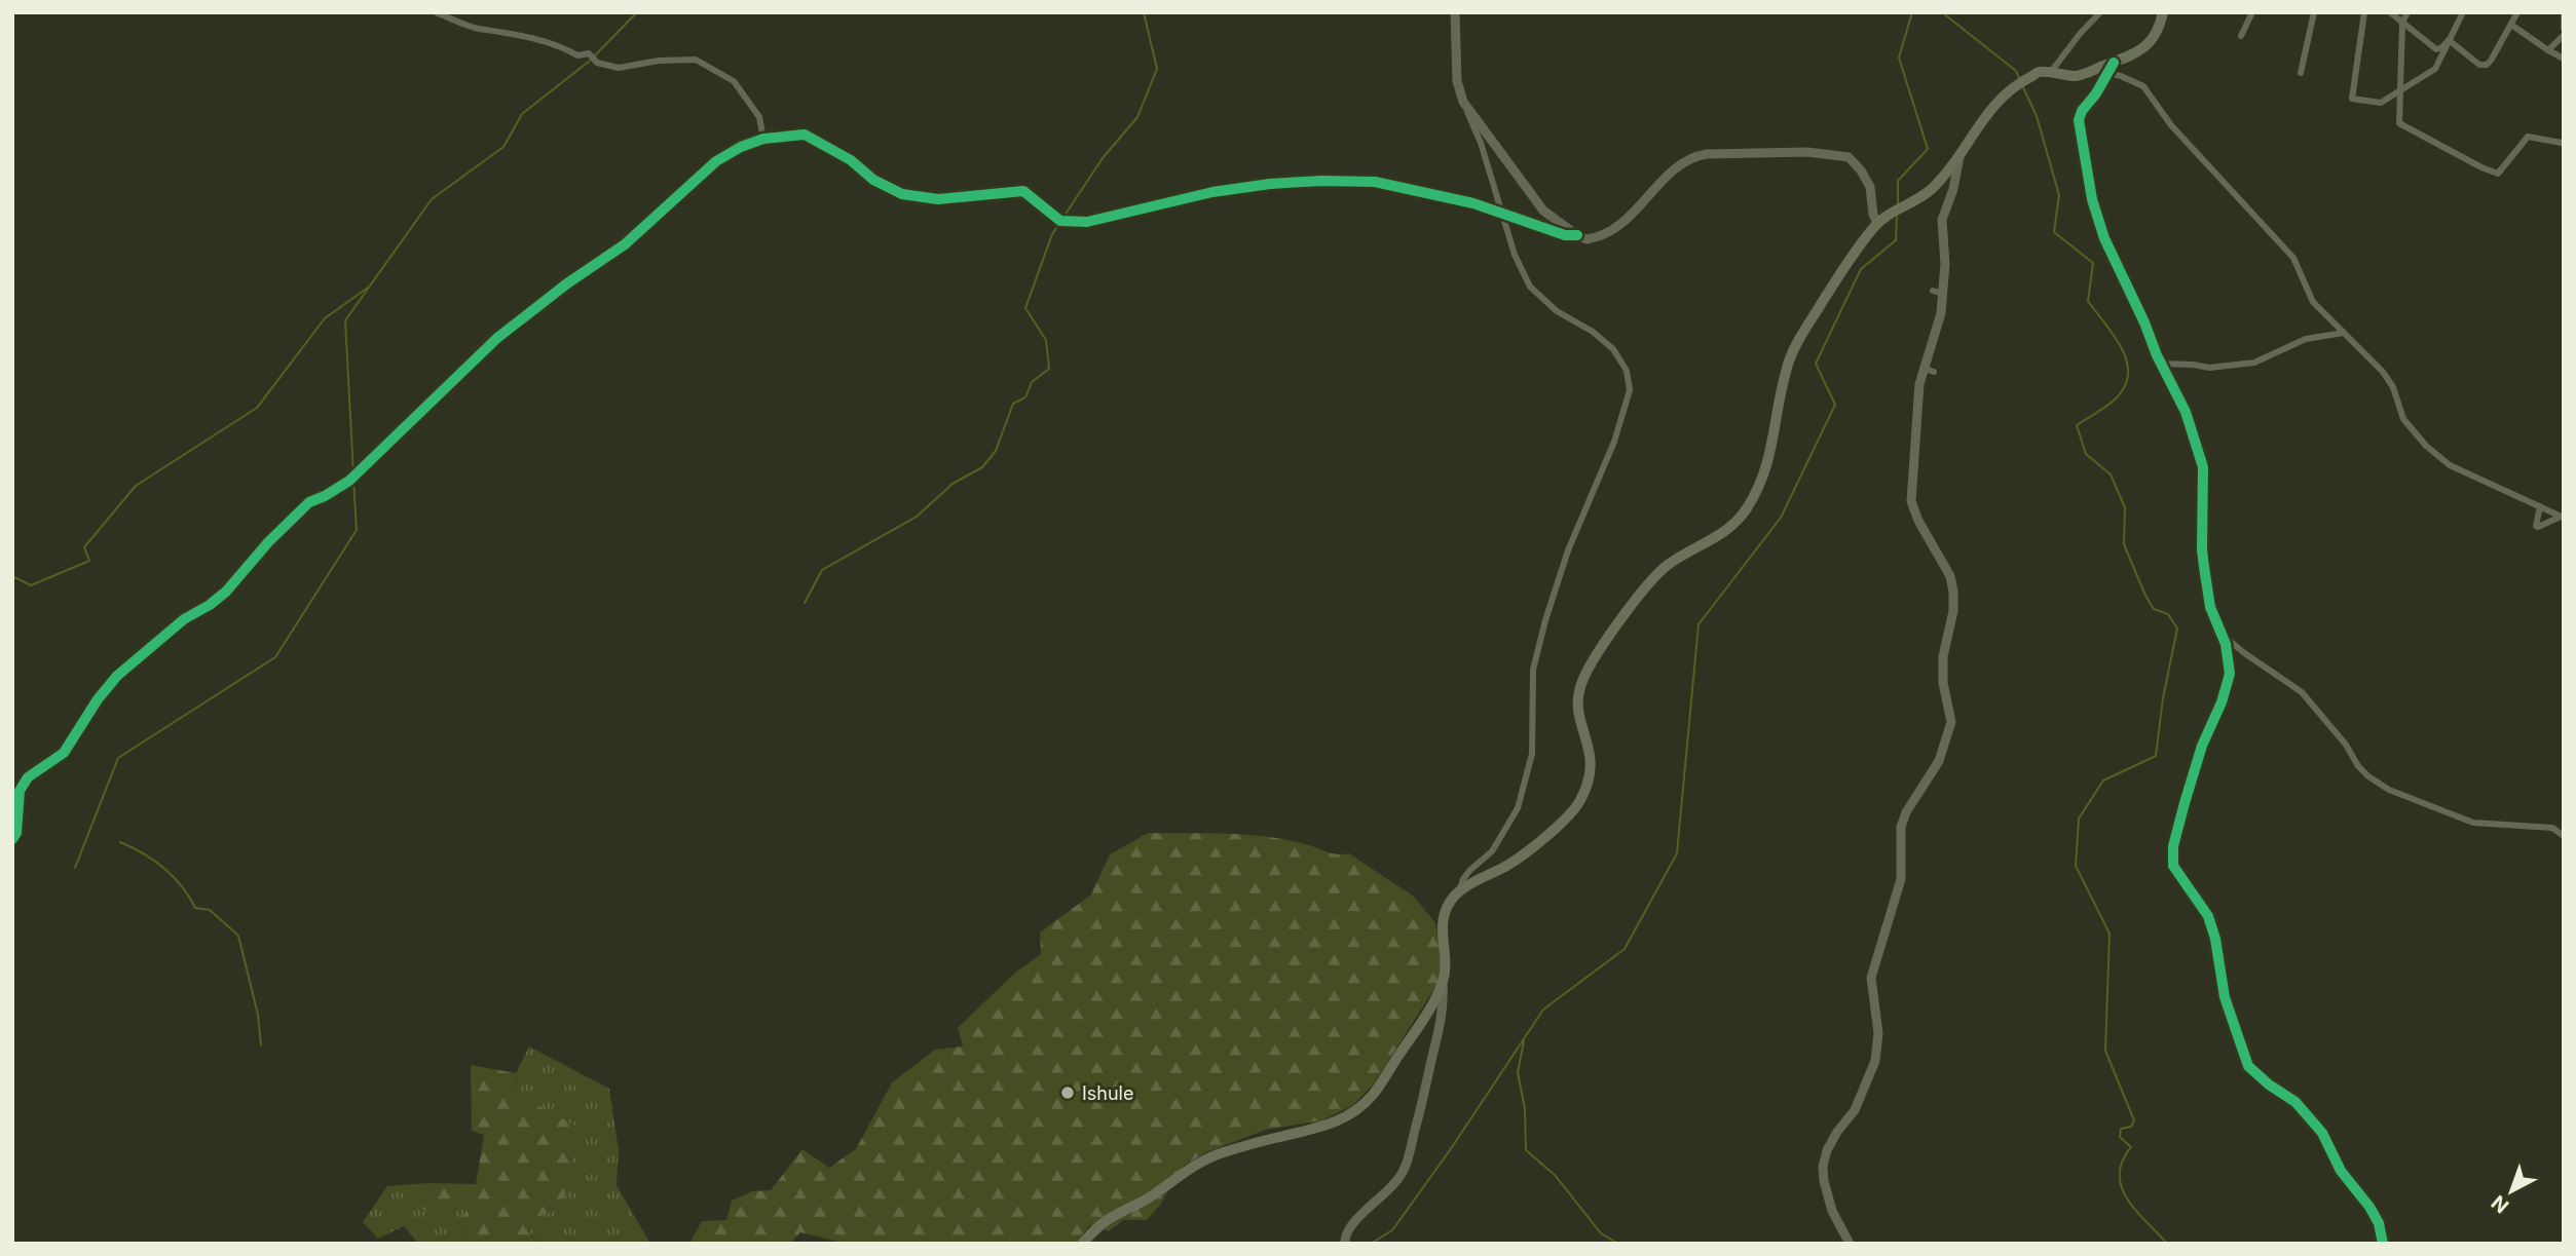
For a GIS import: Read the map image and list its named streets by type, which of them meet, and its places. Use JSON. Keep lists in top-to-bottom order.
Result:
{
  "places": ["Ishule"],
  "north": "bottom left"
}
